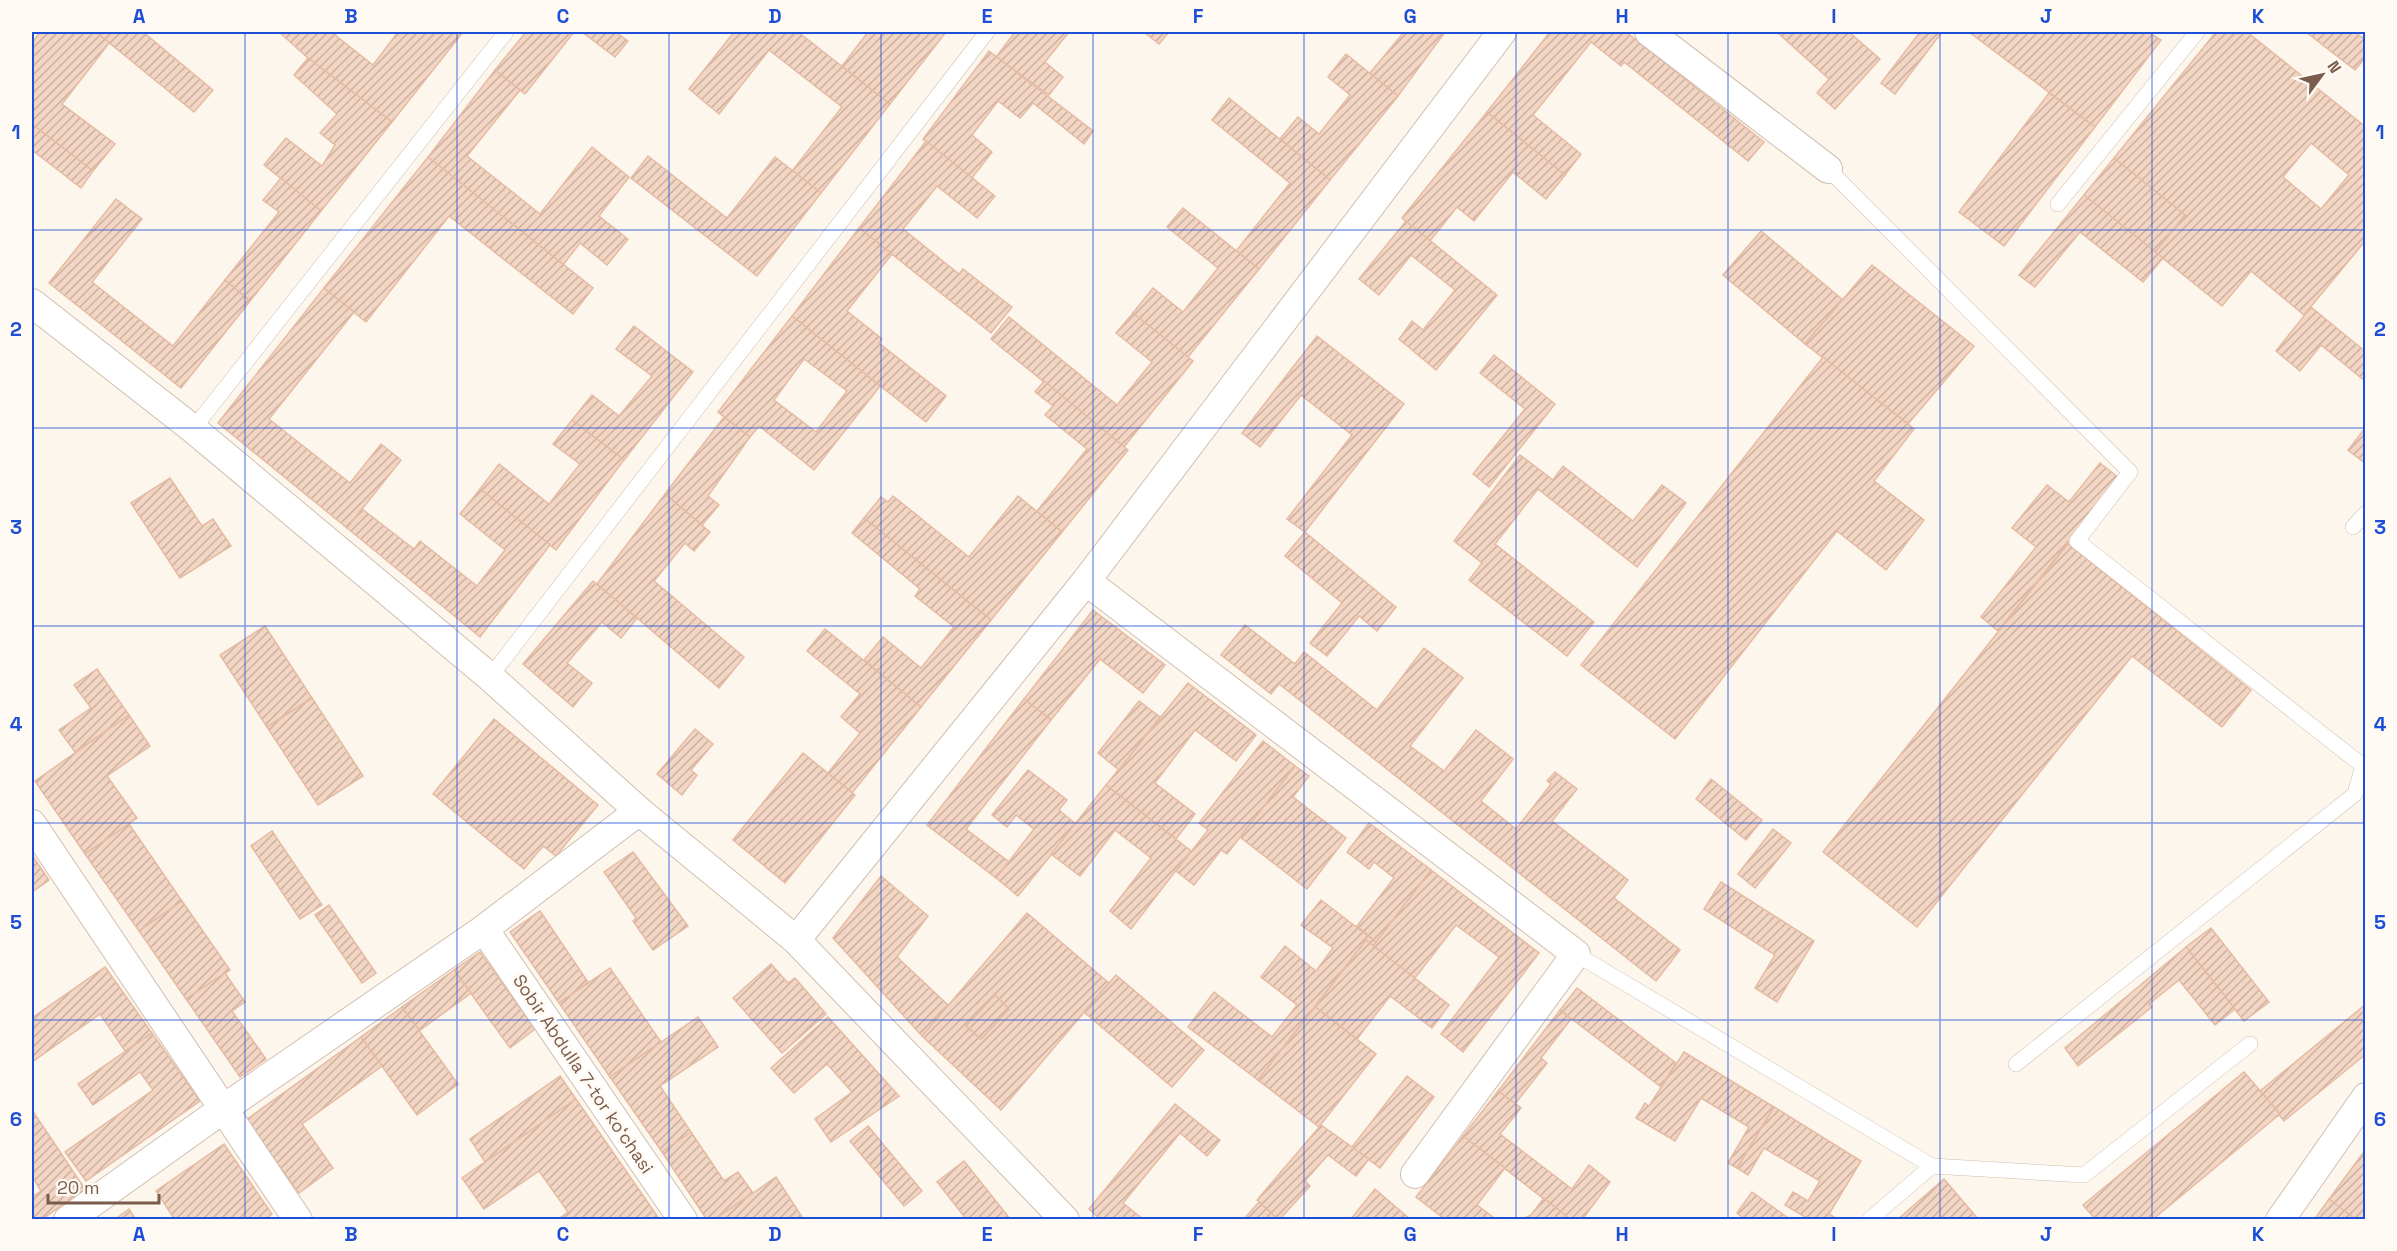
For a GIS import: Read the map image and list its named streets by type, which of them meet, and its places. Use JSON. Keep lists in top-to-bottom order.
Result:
{
  "streets": {
    "street": ["Sobir Abdulla 7-tor koʻchasi"]
  },
  "scale_bar": "20 m",
  "north": "top right",
  "grid": {
    "columns": [
      "A",
      "B",
      "C",
      "D",
      "E",
      "F",
      "G",
      "H",
      "I",
      "J",
      "K"
    ],
    "rows": [
      "1",
      "2",
      "3",
      "4",
      "5",
      "6"
    ]
  }
}
